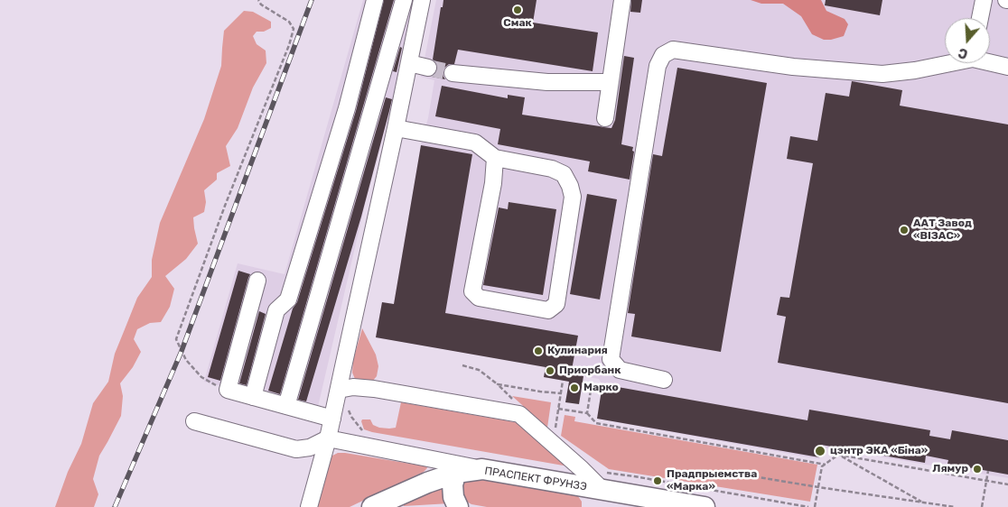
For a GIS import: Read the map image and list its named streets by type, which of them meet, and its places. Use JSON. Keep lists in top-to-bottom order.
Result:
{
  "streets": {
    "main road": ["ПРАСПЕКТ ФРУНЗЭ"]
  },
  "places": [
    "Смак",
    "ААТ Завод «ВІЗАС»",
    "Кулинария",
    "Приорбанк",
    "Марко",
    "цэнтр ЭКА «Біна»",
    "Лямур",
    "Прадпрыемства «Марка»"
  ],
  "north": "bottom"
}
